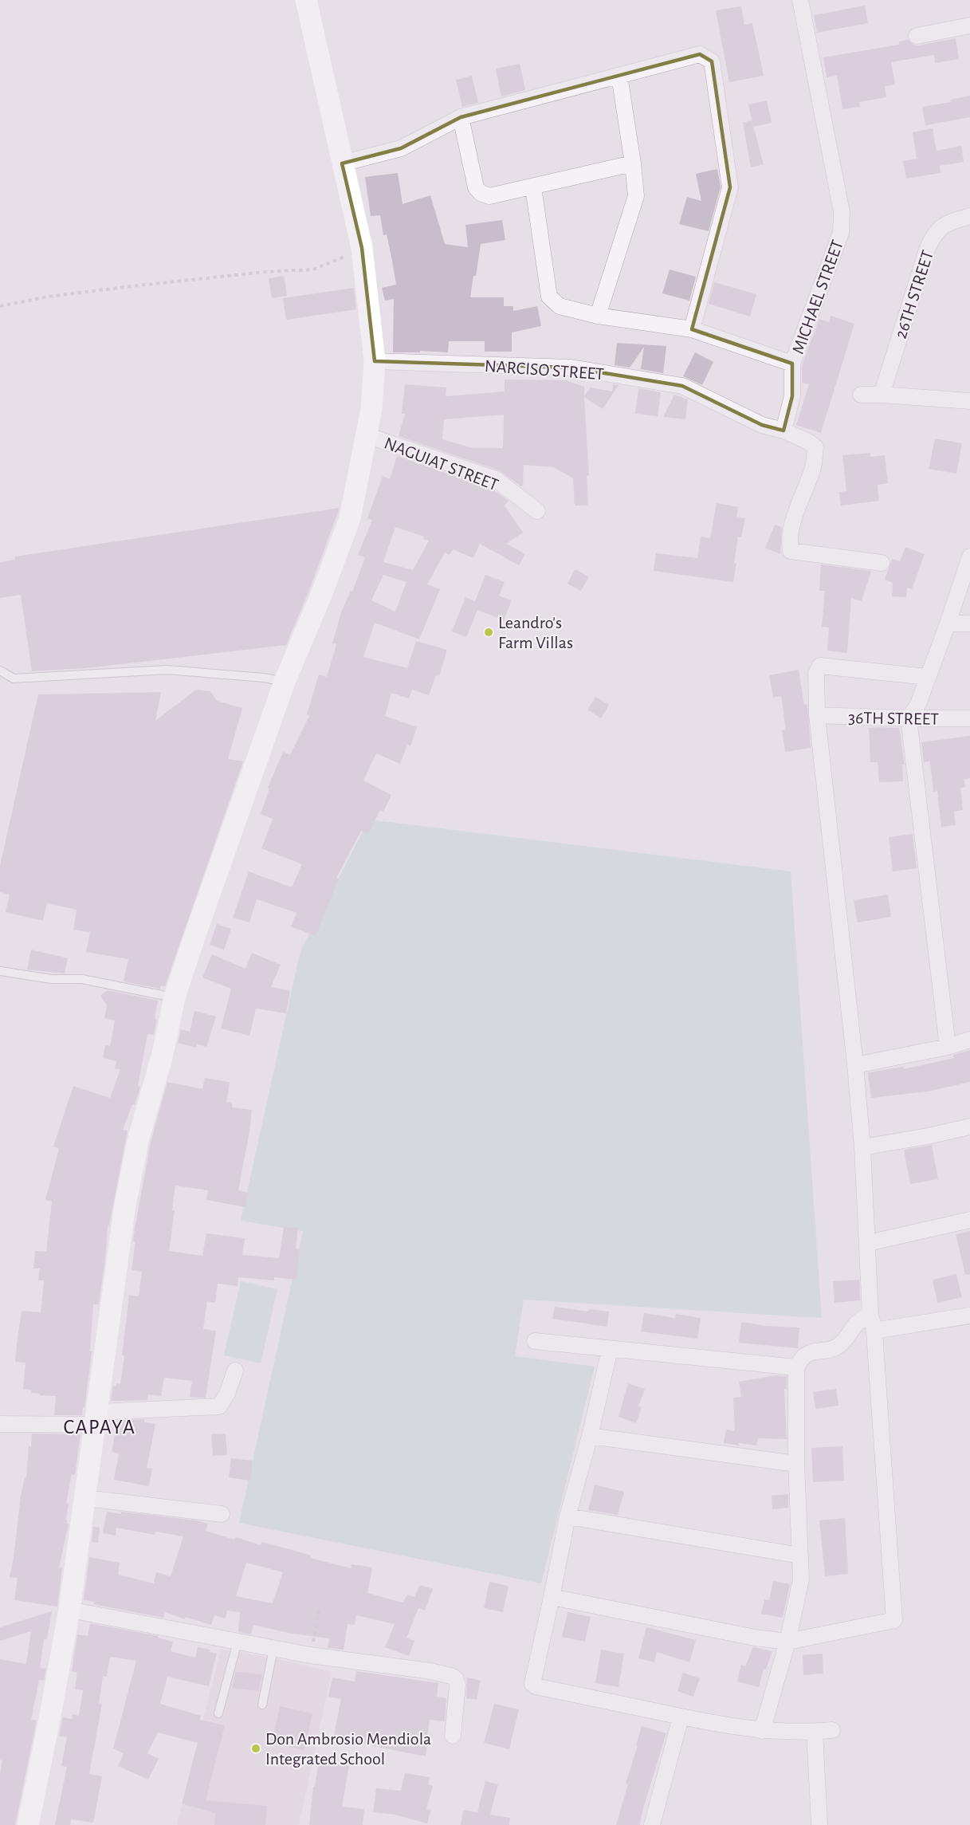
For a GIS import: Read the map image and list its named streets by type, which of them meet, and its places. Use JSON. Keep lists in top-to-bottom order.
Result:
{
  "streets": {
    "street": [
      "26TH STREET",
      "MICHAEL STREET",
      "NARCISO STREET",
      "NAGUIAT STREET",
      "36TH STREET"
    ]
  },
  "crossings": [
    ["MICHAEL STREET", "NARCISO STREET"]
  ],
  "districts": ["CAPAYA"],
  "places": ["Leandro's Farm Villas", "Don Ambrosio Mendiola Integrated School"]
}
